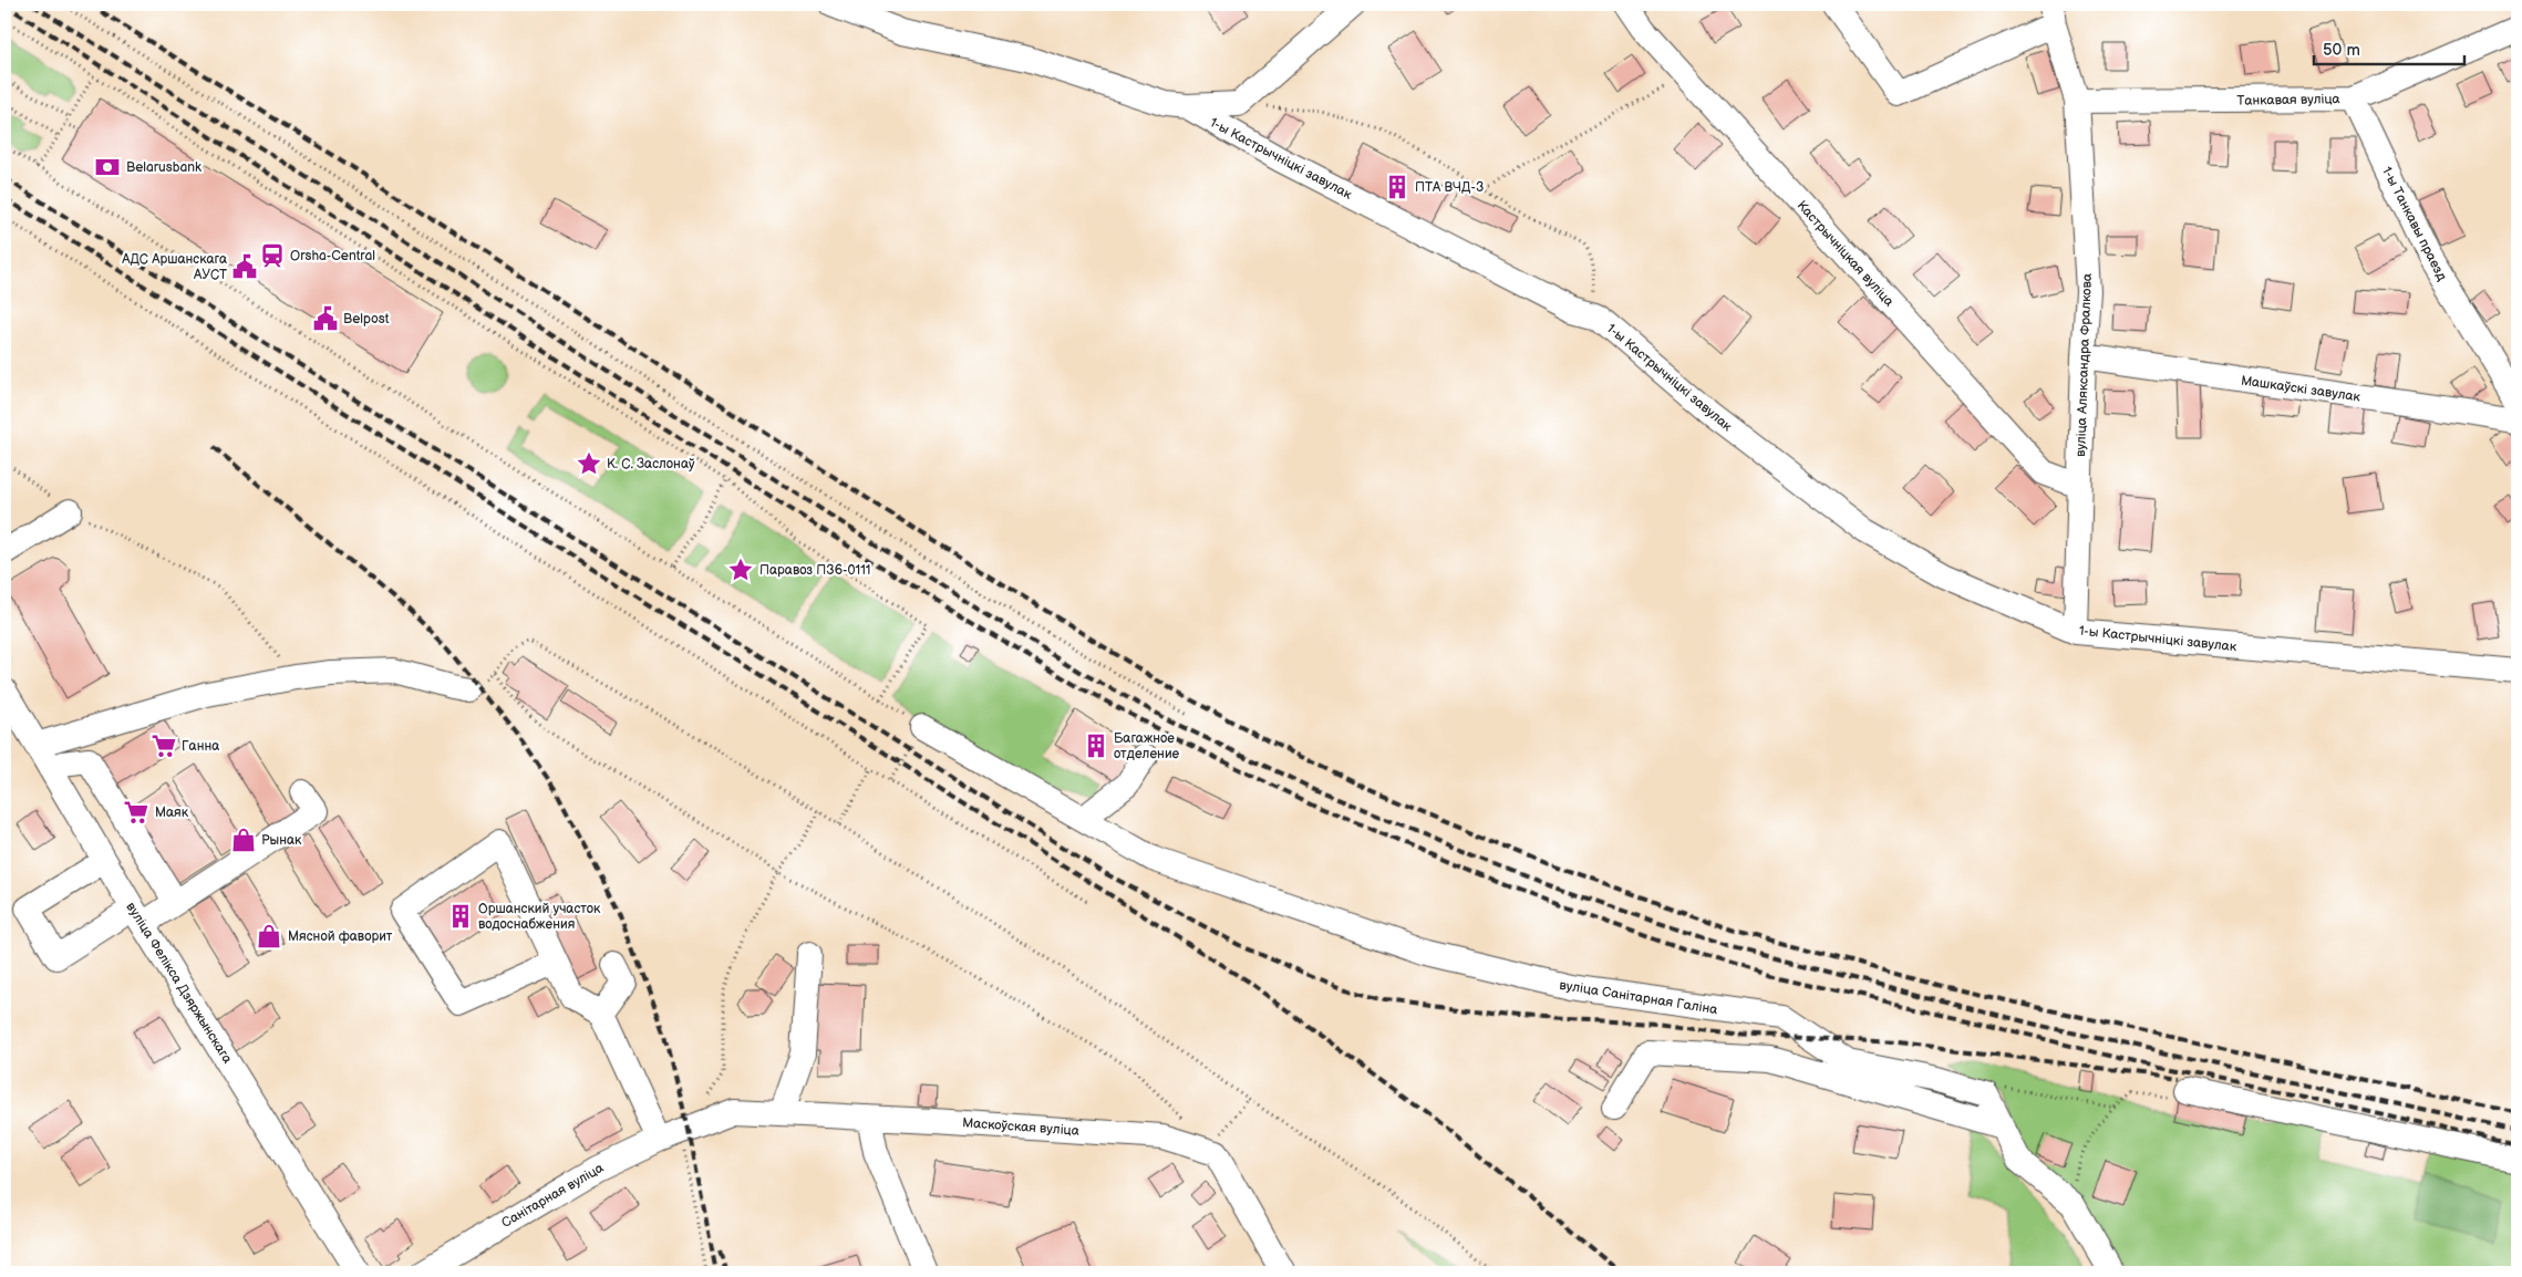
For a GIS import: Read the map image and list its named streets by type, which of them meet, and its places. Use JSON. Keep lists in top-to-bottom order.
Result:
{
  "streets": {
    "street": [
      "Танкавая вуліца",
      "1-ы Кастрычніцкі завулак",
      "1-ы Танкавы праезд",
      "Кастрычніцкая вуліца",
      "вуліца Аляксандра Фралкова",
      "Машкаўскі завулак",
      "вуліца Фелікса Дзяржынскага",
      "вуліца Санітарная Галіна",
      "Маскоўская вуліца",
      "Санітарная вуліца"
    ]
  },
  "crossings": [
    ["Танкавая вуліца", "1-ы Танкавы праезд"],
    ["Танкавая вуліца", "вуліца Аляксандра Фралкова"],
    ["1-ы Кастрычніцкі завулак", "вуліца Аляксандра Фралкова"],
    ["Кастрычніцкая вуліца", "вуліца Аляксандра Фралкова"],
    ["вуліца Аляксандра Фралкова", "Машкаўскі завулак"],
    ["Маскоўская вуліца", "Санітарная вуліца"]
  ],
  "places": {
    "bank": ["Belarusbank"],
    "building": ["ПТА ВЧД-3", "Багажное отделение", "Оршанский участок водоснабжения"],
    "station": ["Orsha-Central"],
    "public building": ["АДС Аршанскага АУСТ", "Belpost"],
    "place": ["К. С. Заслонаў", "Паравоз П36-0111"],
    "supermarket": ["Ганна", "Маяк"],
    "shop": ["Рынак", "Мясной фаворит"]
  },
  "scale_bar": "50 m"
}
